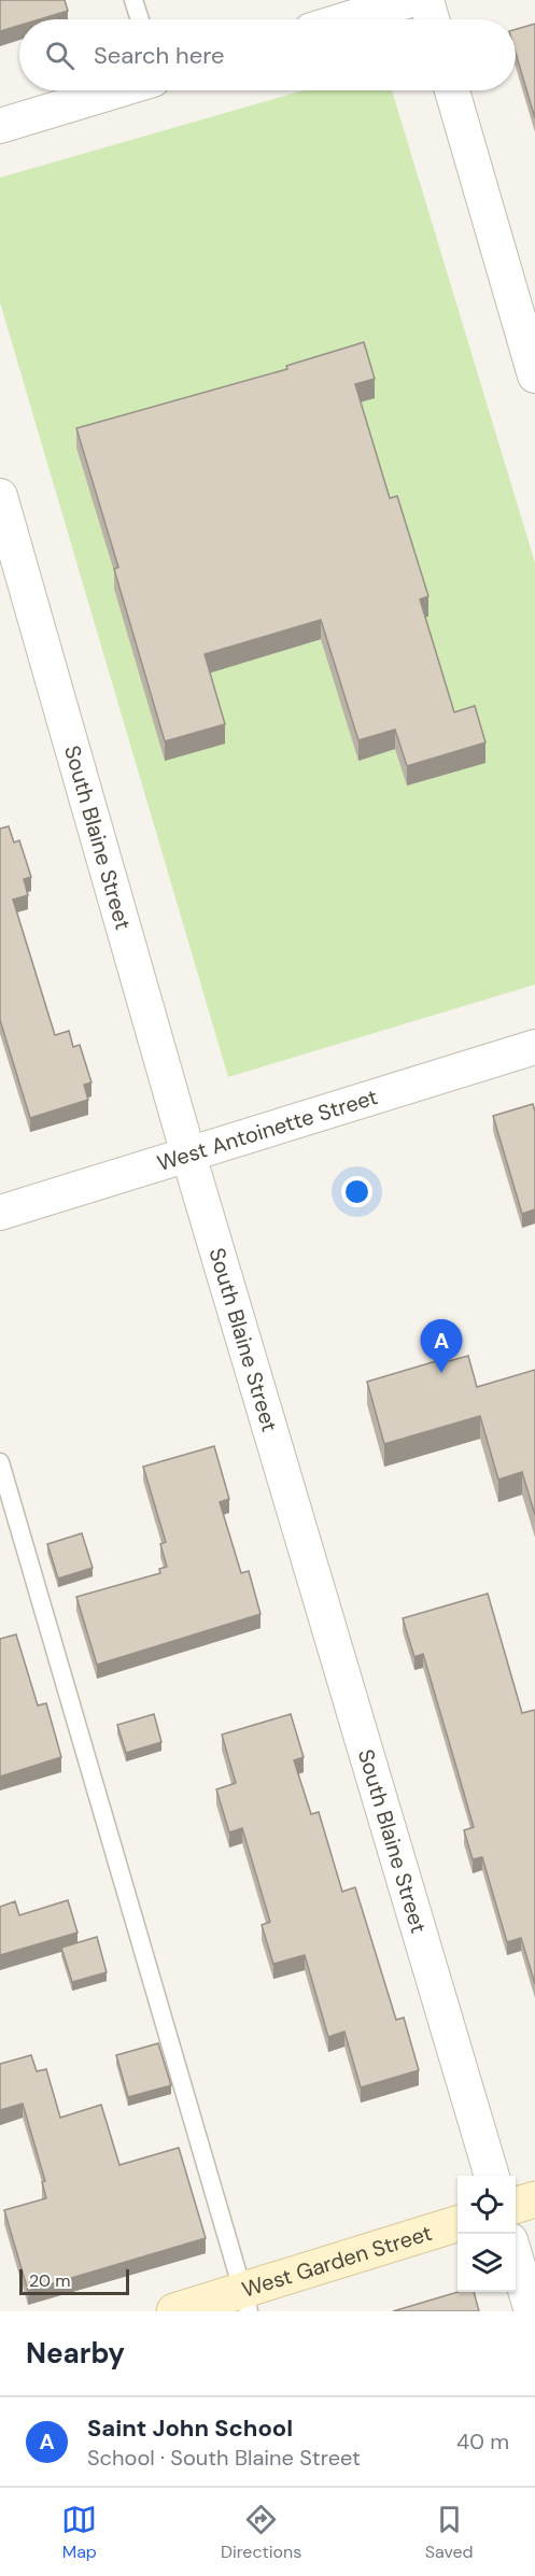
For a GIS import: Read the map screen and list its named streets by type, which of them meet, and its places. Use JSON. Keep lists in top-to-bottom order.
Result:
{
  "streets": {
    "main road": ["West Garden Street"],
    "street": ["South Blaine Street", "West Antoinette Street"]
  },
  "crossings": [
    ["South Blaine Street", "West Antoinette Street"]
  ],
  "scale_bar": "20 m",
  "page": {
    "search": "Search here",
    "pins": "A",
    "scale": "20 m",
    "heading": "Nearby",
    "list": [
      {
        "mark": "A",
        "name": "Saint John School",
        "note": "School · South Blaine Street",
        "value": "40 m"
      }
    ],
    "nav": ["Map", "Directions", "Saved"]
  }
}
